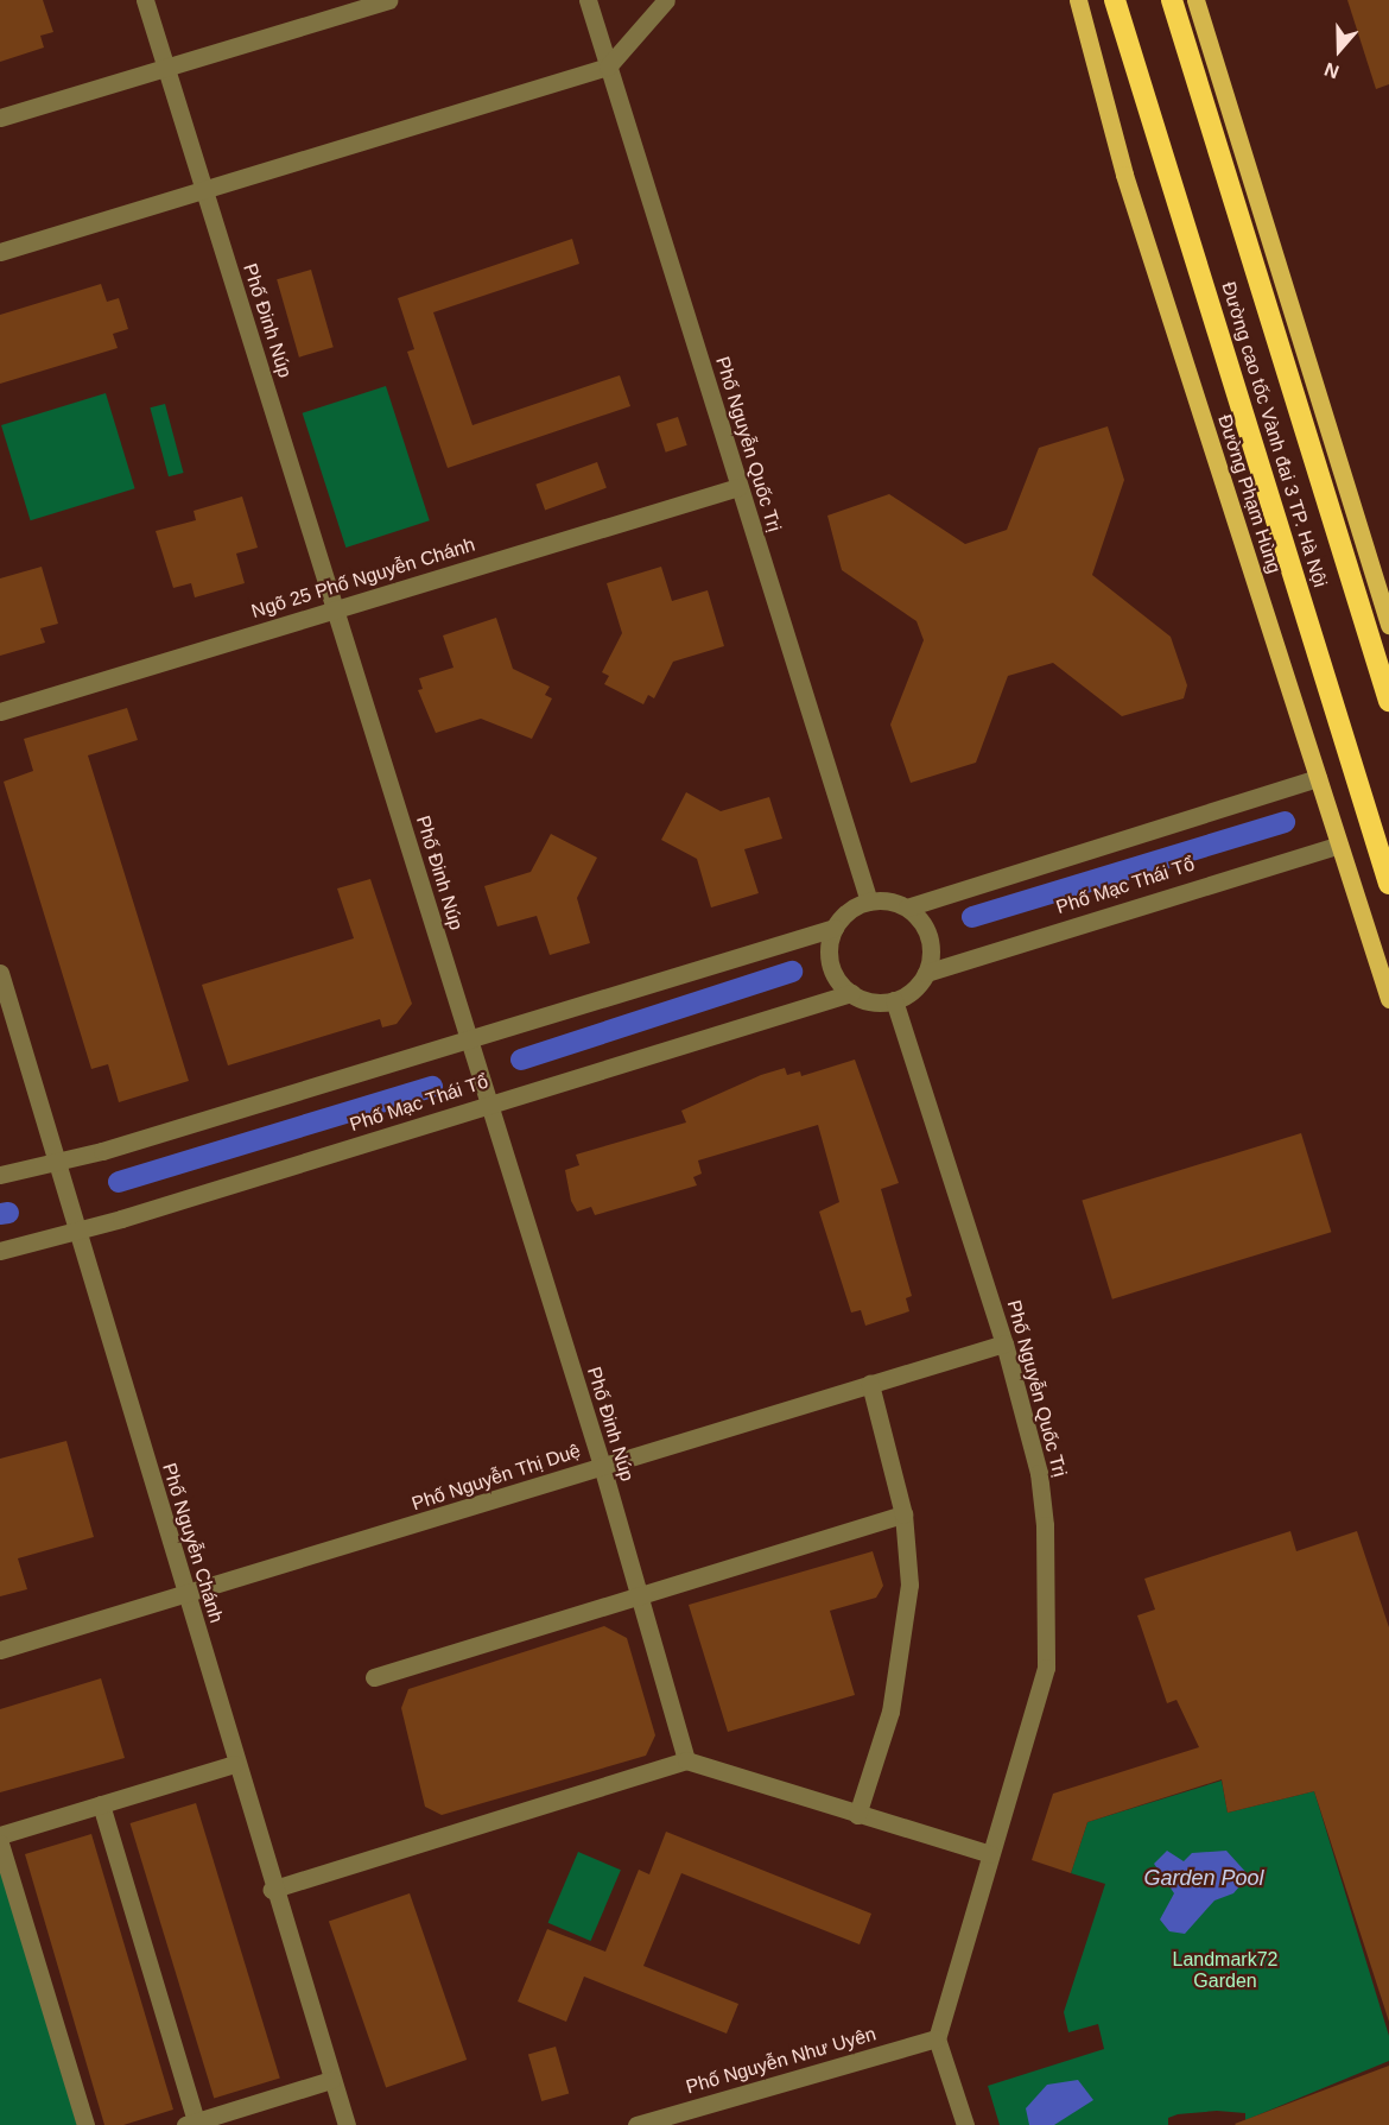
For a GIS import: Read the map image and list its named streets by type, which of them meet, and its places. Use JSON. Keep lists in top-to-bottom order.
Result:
{
  "streets": {
    "highway": ["Đường cao tốc Vành đai 3 TP. Hà Nội"],
    "main road": ["Đường Phạm Hùng"],
    "street": [
      "Phố Đinh Núp",
      "Phố Nguyễn Quốc Trị",
      "Ngõ 25 Phố Nguyễn Chánh",
      "Phố Mạc Thái Tổ",
      "Phố Nguyễn Thị Duệ",
      "Phố Nguyễn Chánh",
      "Phố Nguyễn Như Uyên"
    ]
  },
  "crossings": [
    ["Phố Đinh Núp", "Ngõ 25 Phố Nguyễn Chánh"],
    ["Phố Đinh Núp", "Phố Mạc Thái Tổ"],
    ["Phố Đinh Núp", "Phố Nguyễn Thị Duệ"],
    ["Phố Nguyễn Quốc Trị", "Ngõ 25 Phố Nguyễn Chánh"],
    ["Phố Nguyễn Quốc Trị", "Phố Mạc Thái Tổ"],
    ["Phố Nguyễn Quốc Trị", "Phố Nguyễn Thị Duệ"],
    ["Phố Nguyễn Quốc Trị", "Phố Nguyễn Như Uyên"],
    ["Đường Phạm Hùng", "Phố Mạc Thái Tổ"],
    ["Phố Mạc Thái Tổ", "Phố Nguyễn Chánh"],
    ["Phố Nguyễn Thị Duệ", "Phố Nguyễn Chánh"]
  ],
  "water": ["Garden Pool"],
  "parks": ["Landmark72 Garden"],
  "north": "bottom"
}
